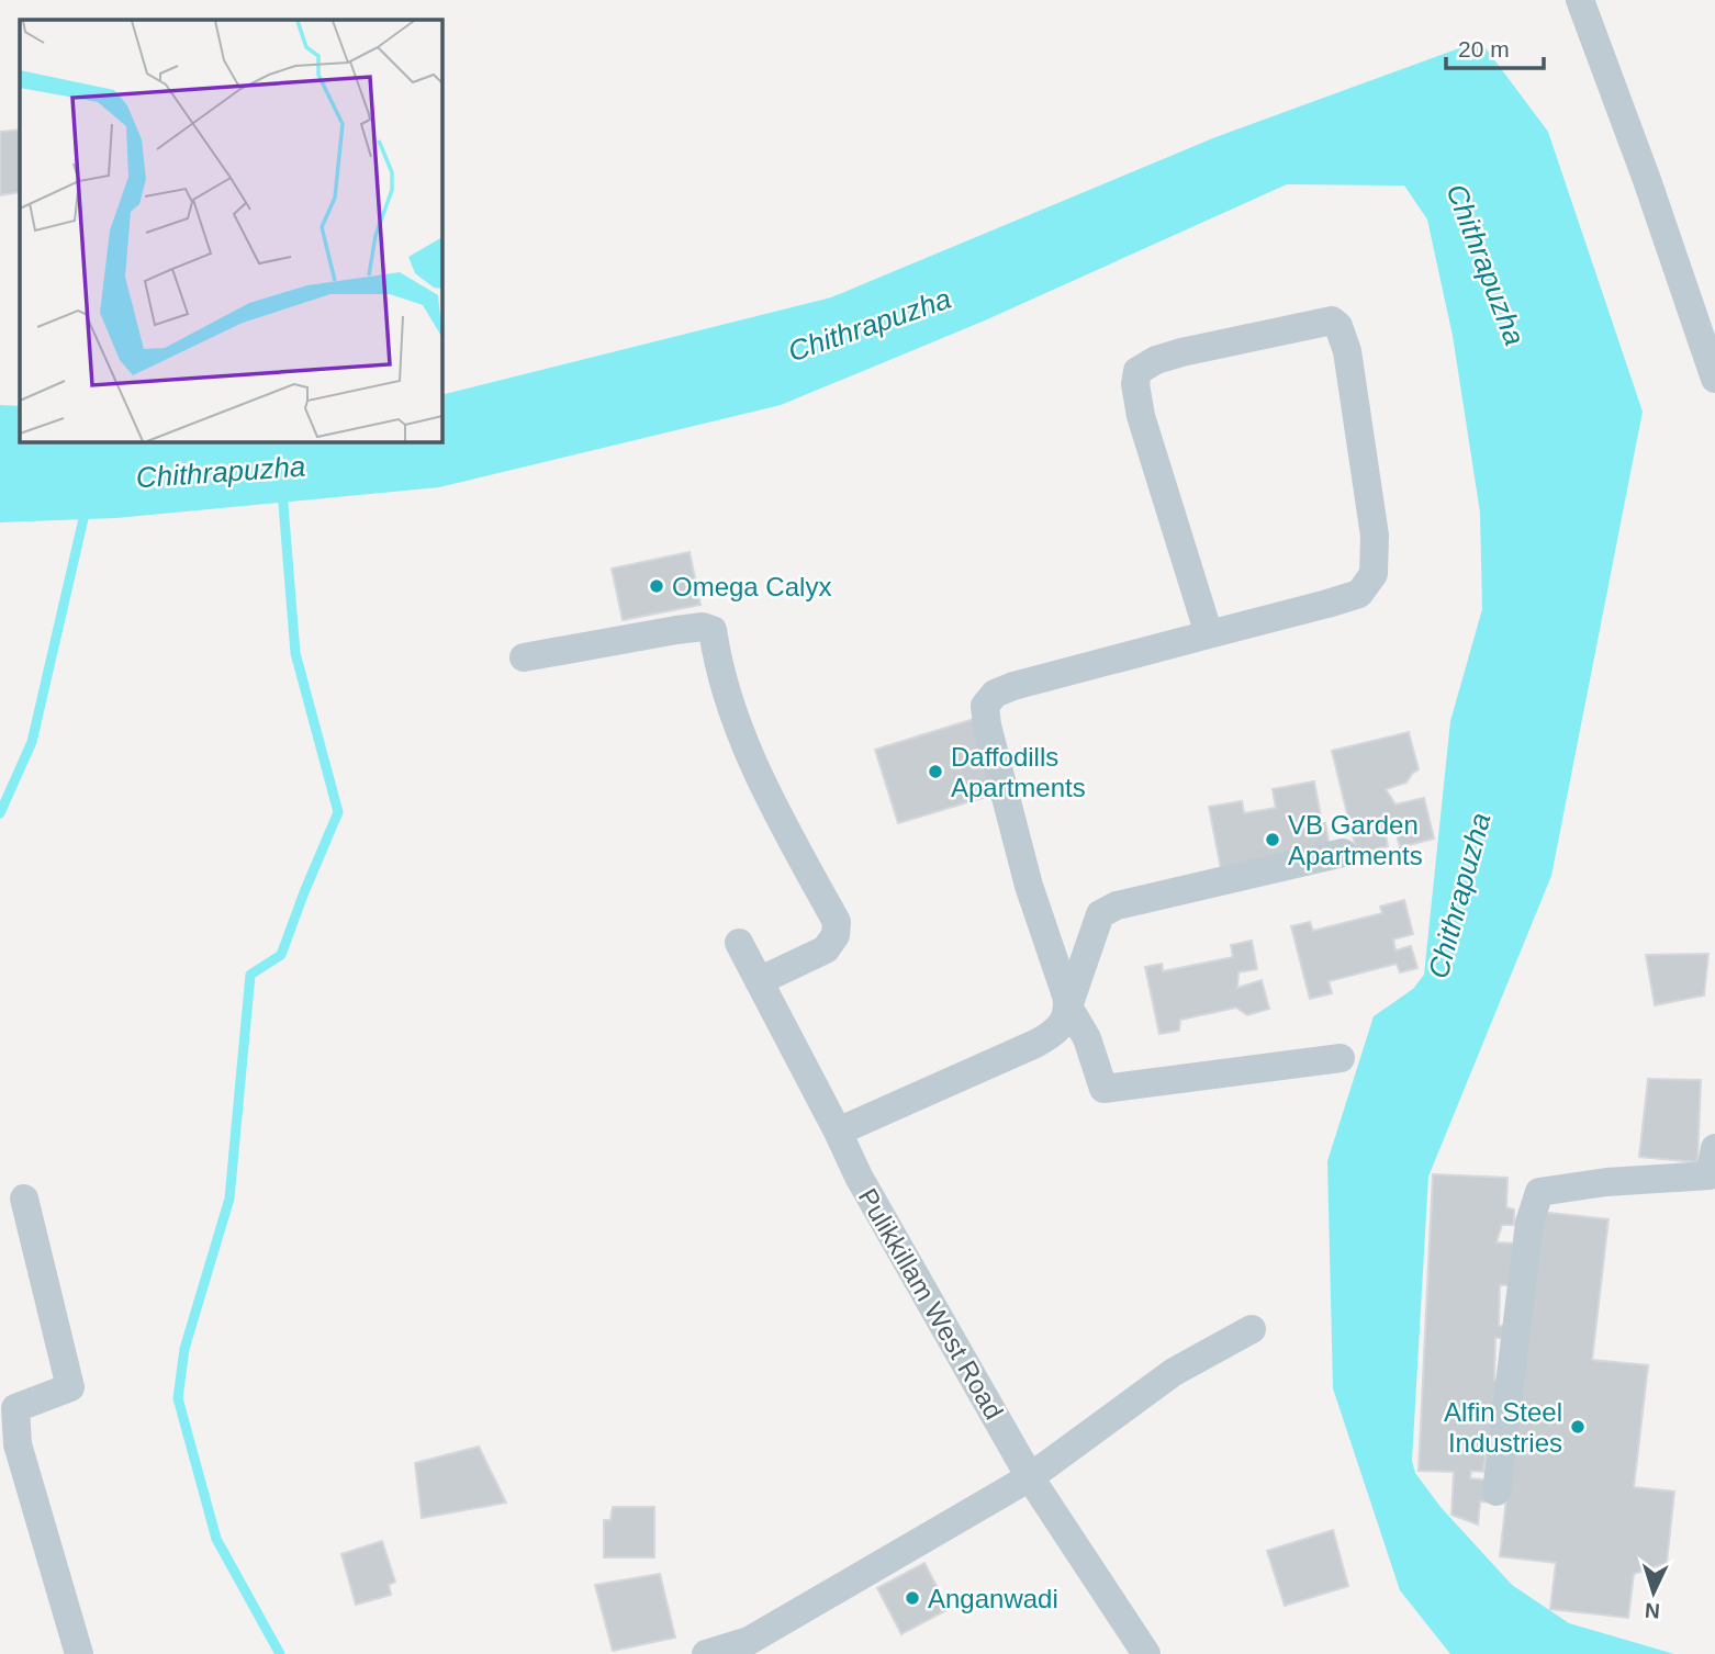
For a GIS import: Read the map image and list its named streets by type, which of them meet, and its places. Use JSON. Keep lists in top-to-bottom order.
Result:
{
  "streets": {
    "street": ["Pulikkillam West Road"]
  },
  "water": ["Chithrapuzha"],
  "places": [
    "Omega Calyx",
    "Daffodills Apartments",
    "VB Garden Apartments",
    "Alfin Steel Industries",
    "Anganwadi"
  ],
  "scale_bar": "20 m",
  "north": "bottom"
}
